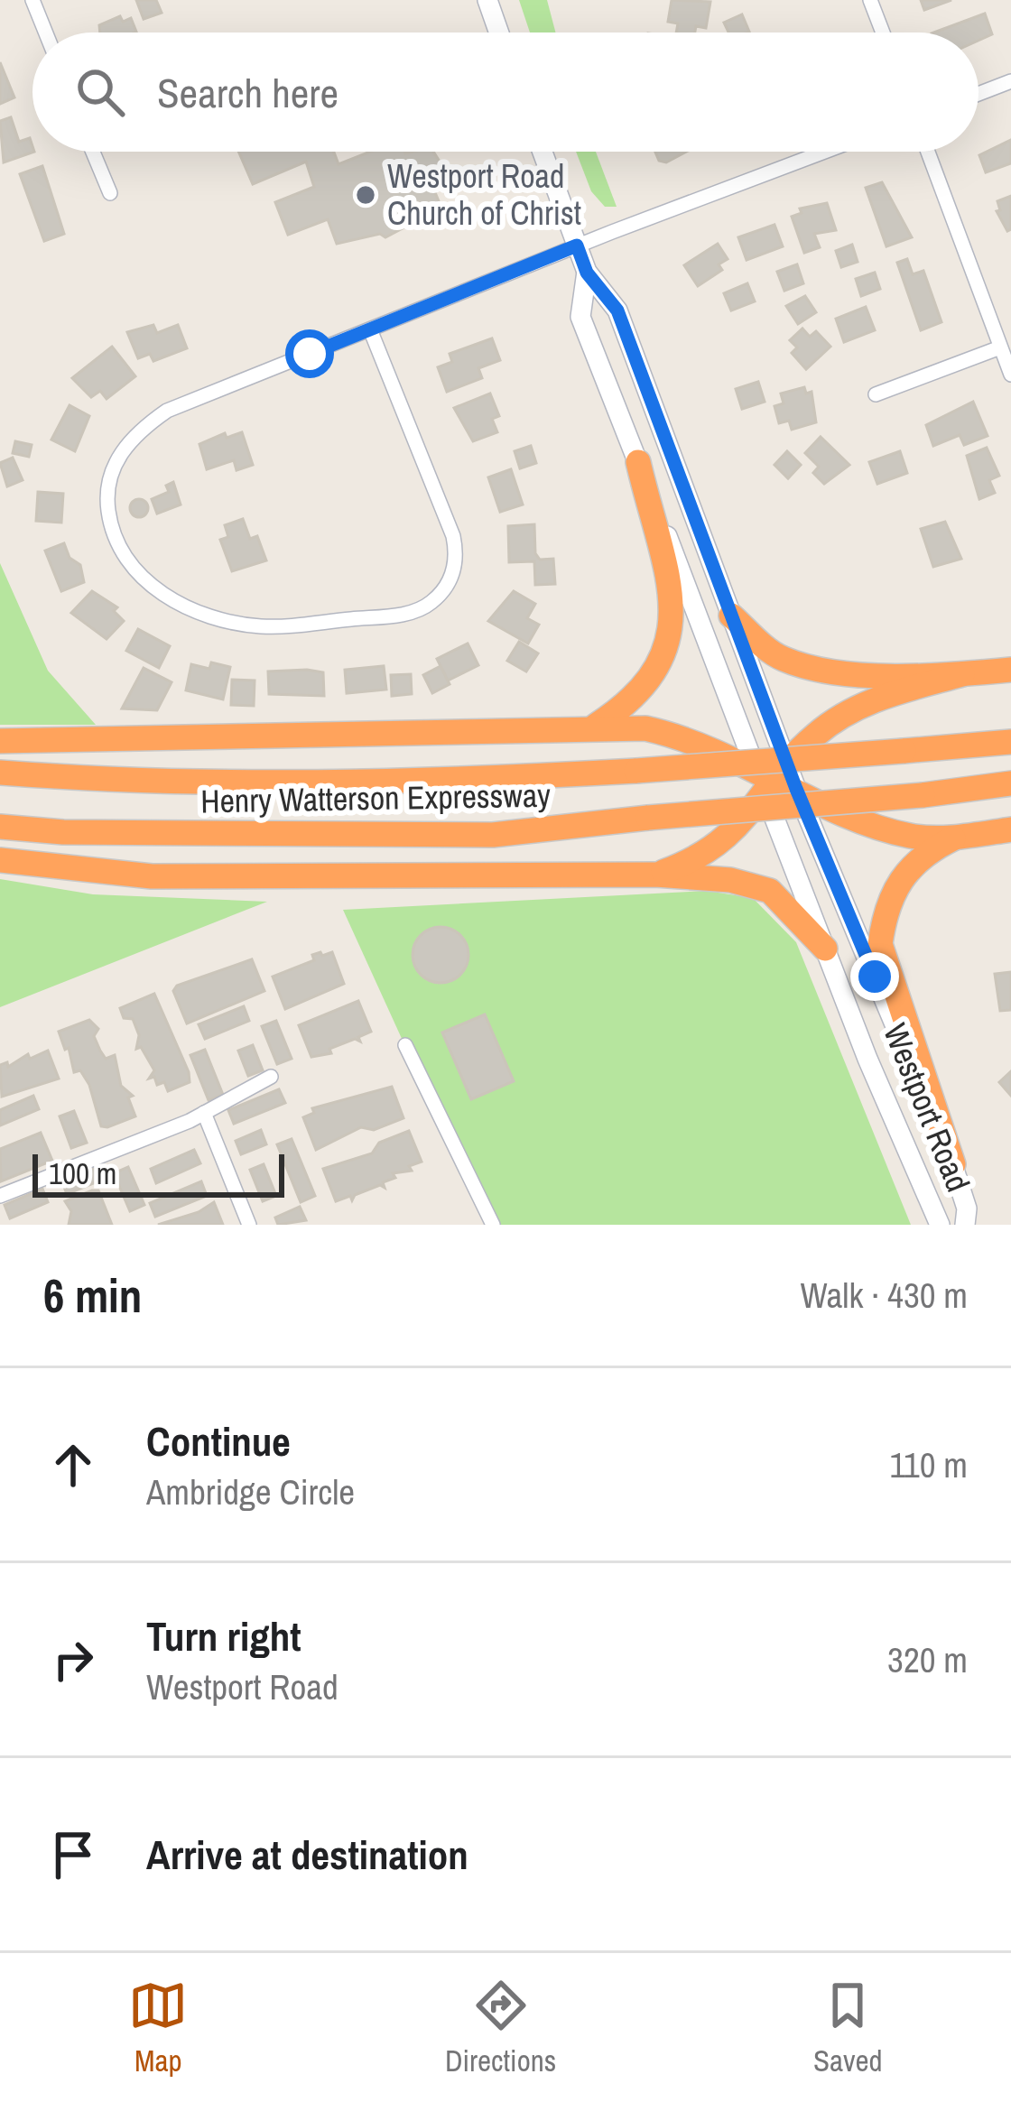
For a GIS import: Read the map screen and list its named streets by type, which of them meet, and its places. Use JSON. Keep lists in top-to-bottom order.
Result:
{
  "streets": {
    "highway": ["Henry Watterson Expressway"],
    "main road": ["Westport Road"]
  },
  "places": ["Westport Road Church of Christ"],
  "scale_bar": "100 m",
  "page": {
    "search": "Search here",
    "scale": "100 m",
    "heading": ["6 min", "Walk · 430 m"],
    "list": [
      ["Continue", "Ambridge Circle", "110 m"],
      ["Turn right", "Westport Road", "320 m"],
      "Arrive at destination"
    ],
    "nav": ["Map", "Directions", "Saved"]
  }
}
